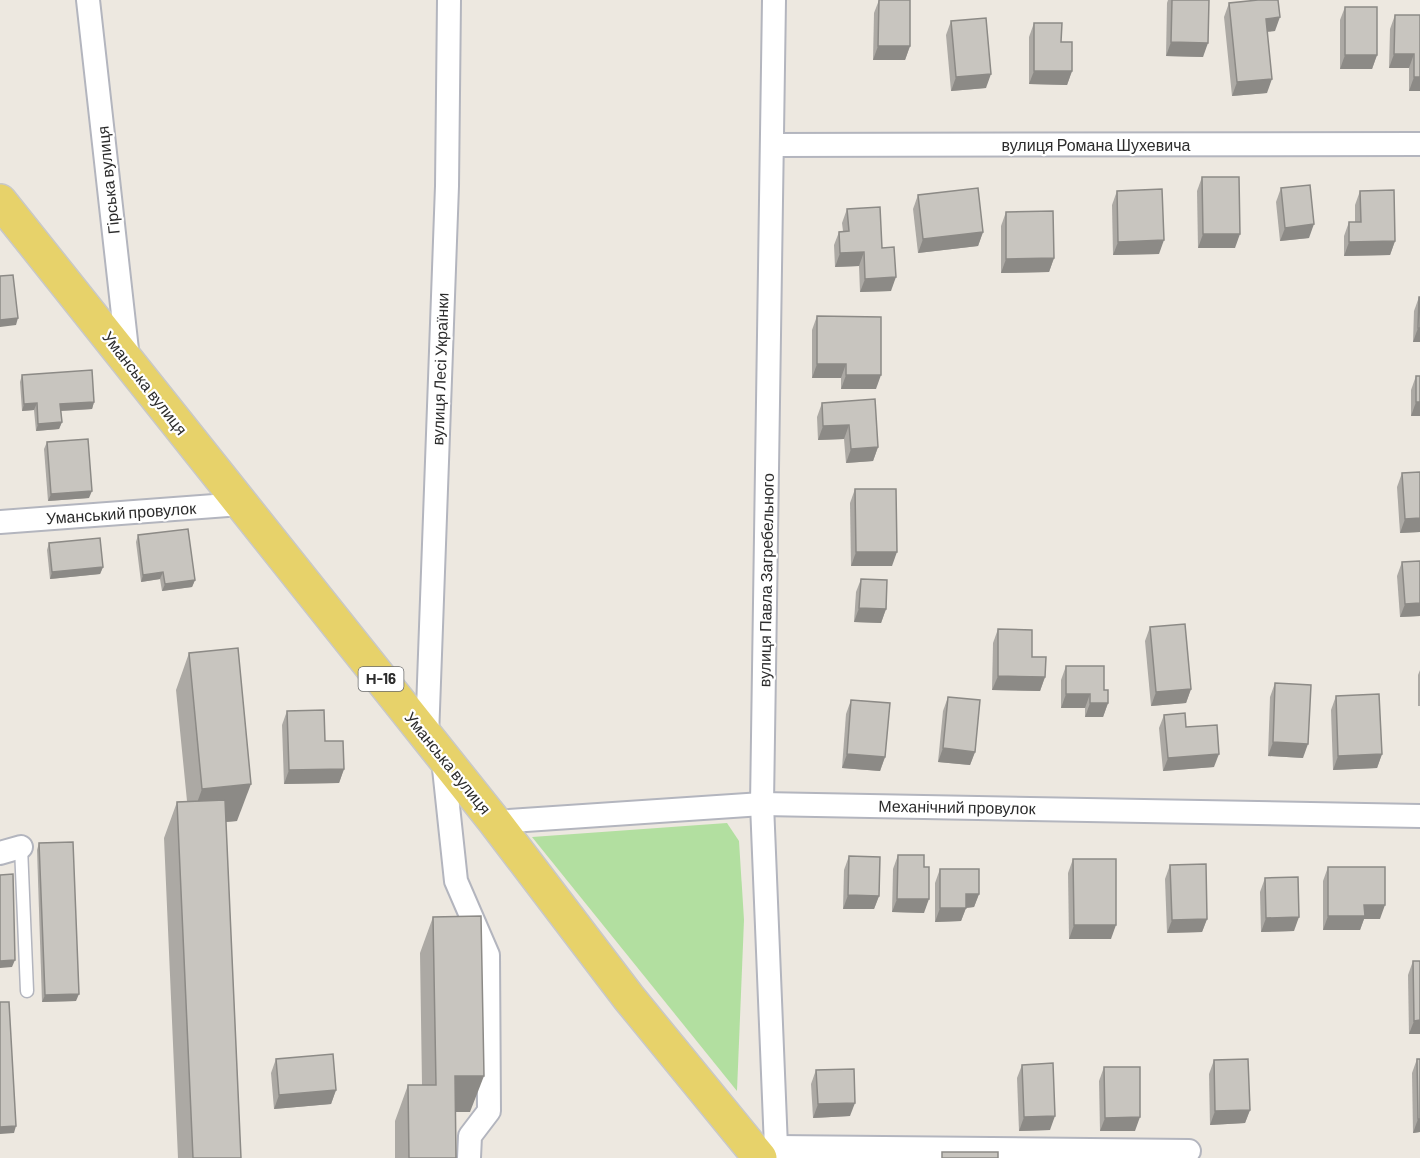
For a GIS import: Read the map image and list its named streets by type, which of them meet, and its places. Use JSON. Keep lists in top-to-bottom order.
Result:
{
  "streets": {
    "main road": ["Уманська вулиця", "Н-16"],
    "street": [
      "вулиця Романа Шухевича",
      "Гірська вулиця",
      "вулиця Лесі Українки",
      "Уманський провулок",
      "вулиця Павла Загребельного",
      "Механічний провулок"
    ]
  },
  "crossings": [
    ["вулиця Романа Шухевича", "вулиця Павла Загребельного"],
    ["Гірська вулиця", "Уманська вулиця"],
    ["вулиця Лесі Українки", "Уманська вулиця"],
    ["Уманська вулиця", "Уманський провулок"],
    ["Уманська вулиця", "вулиця Павла Загребельного"],
    ["Уманська вулиця", "Механічний провулок"],
    ["вулиця Павла Загребельного", "Механічний провулок"]
  ]
}
